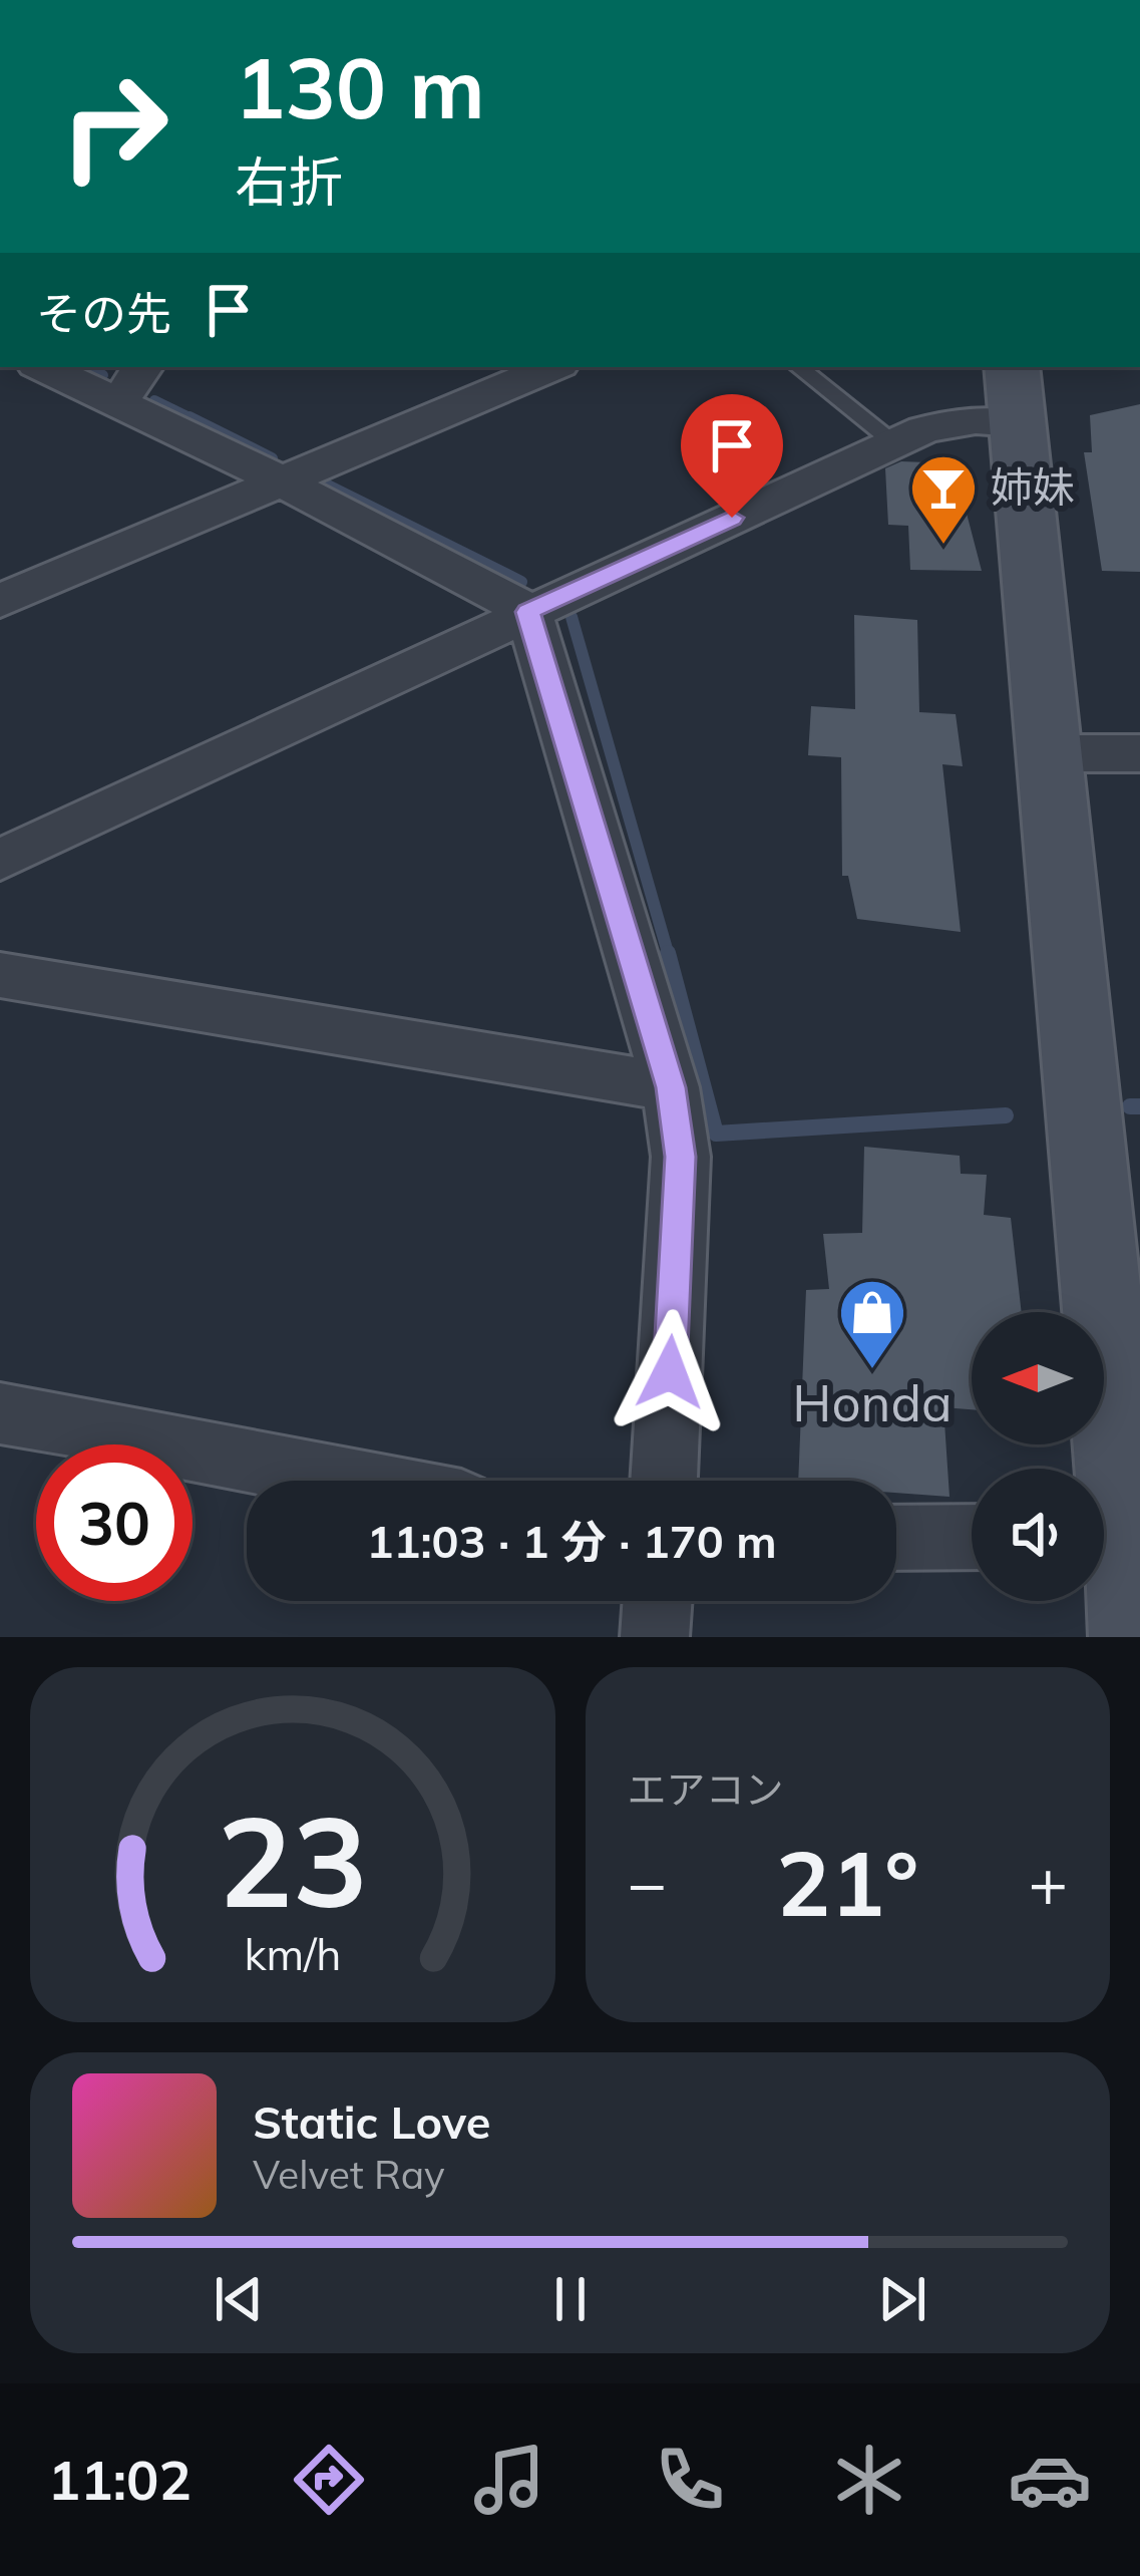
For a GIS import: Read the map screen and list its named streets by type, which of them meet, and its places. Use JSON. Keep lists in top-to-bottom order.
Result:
{
  "places": {
    "bar": ["姉妹"],
    "shop": ["Honda"]
  },
  "north": "left",
  "page": {
    "turn": ["130 m", "右折"],
    "then": "その先",
    "limit": "30",
    "trip": "11:03 · 1 分 · 170 m",
    "tile": "エアコン",
    "heat": ["−", "21°", "+"],
    "song": ["Static Love", "Velvet Ray"],
    "tabs": "11:02",
    "gauge": ["23", "km/h"]
  }
}
